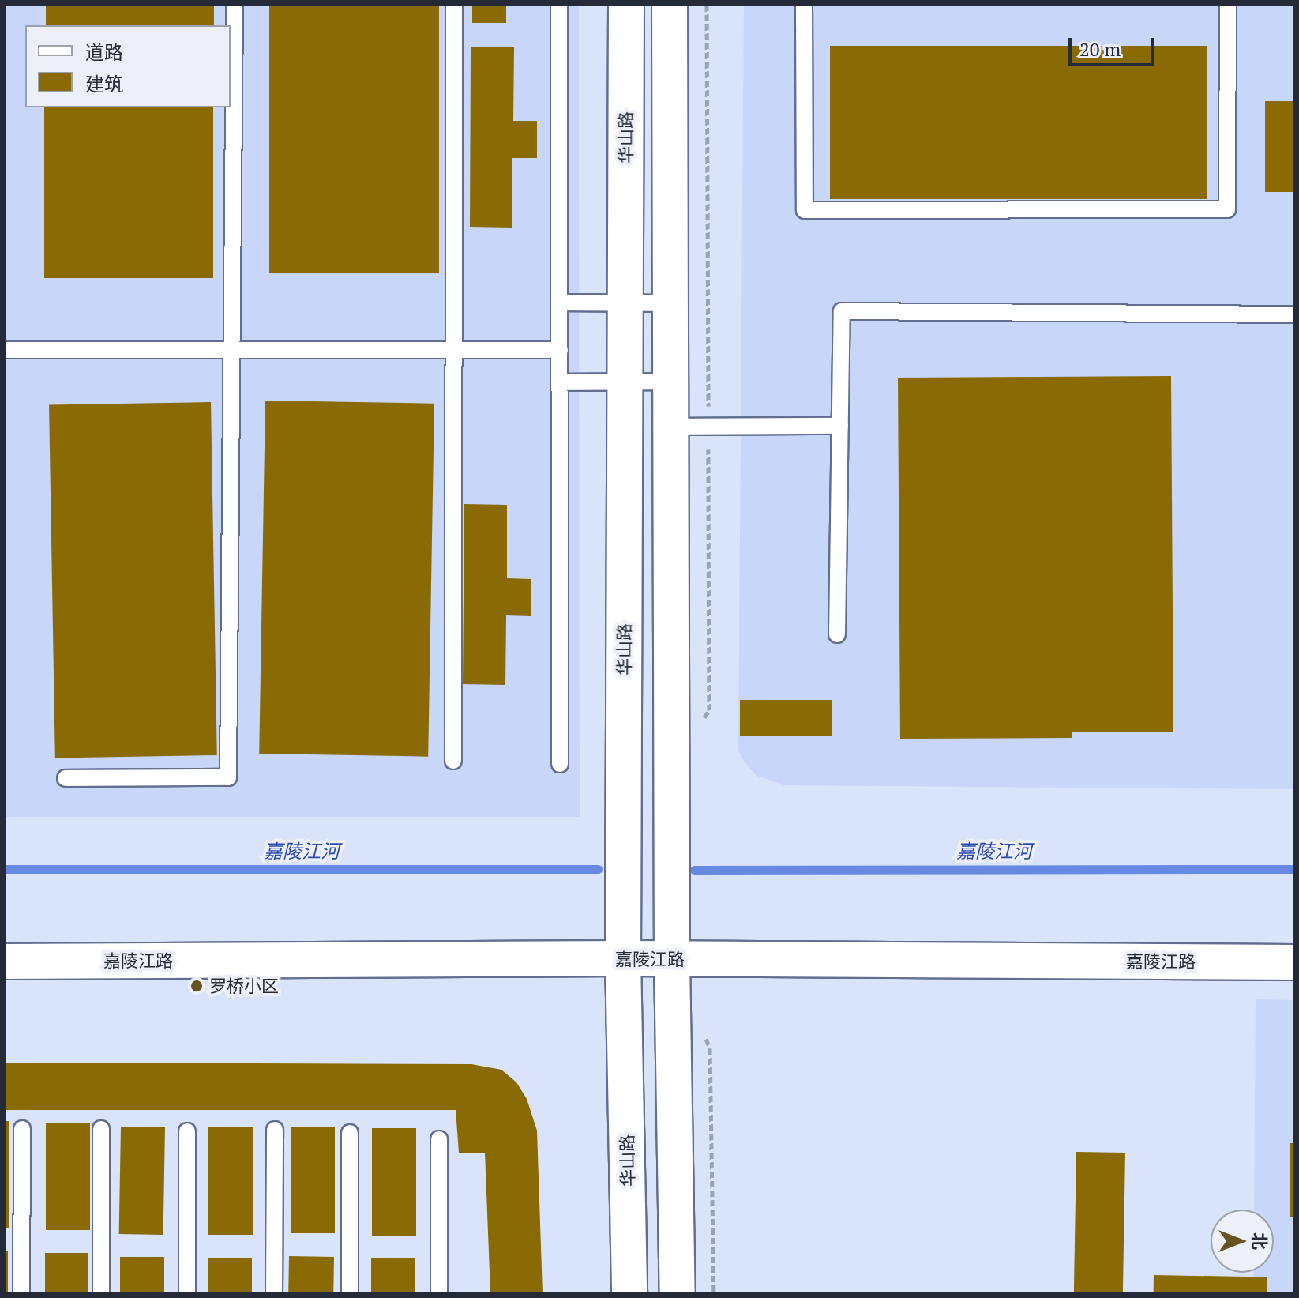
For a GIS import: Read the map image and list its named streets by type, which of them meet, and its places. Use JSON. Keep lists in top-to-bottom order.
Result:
{
  "streets": {
    "street": ["华山路", "嘉陵江路"]
  },
  "crossings": [
    ["华山路", "嘉陵江路"]
  ],
  "water": ["嘉陵江河"],
  "places": ["罗桥小区"],
  "legend": ["道路", "建筑"],
  "scale_bar": "20 m",
  "north": "right"
}
